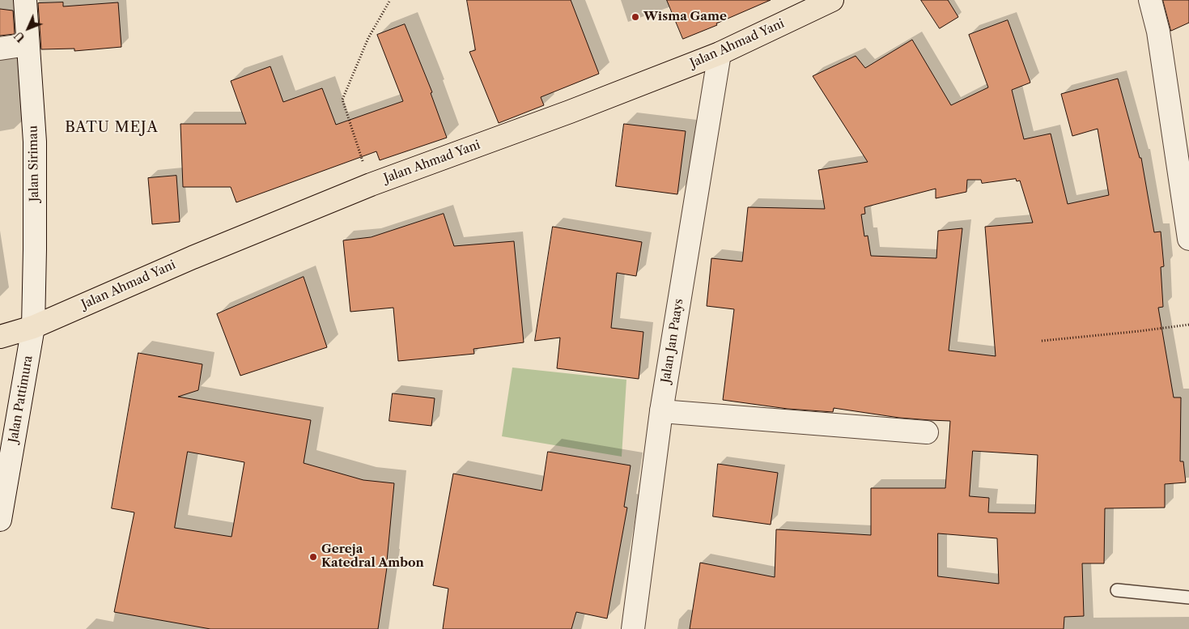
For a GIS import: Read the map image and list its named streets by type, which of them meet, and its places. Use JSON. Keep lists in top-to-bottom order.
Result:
{
  "streets": {
    "highway": ["Jalan Ahmad Yani"],
    "street": ["Jalan Sirimau", "Jalan Jan Paays", "Jalan Pattimura"]
  },
  "crossings": [
    ["Jalan Ahmad Yani", "Jalan Sirimau"],
    ["Jalan Ahmad Yani", "Jalan Jan Paays"],
    ["Jalan Ahmad Yani", "Jalan Pattimura"],
    ["Jalan Sirimau", "Jalan Pattimura"]
  ],
  "districts": ["BATU MEJA"],
  "places": ["Wisma Game", "Gereja Katedral Ambon"],
  "north": "bottom left"
}
